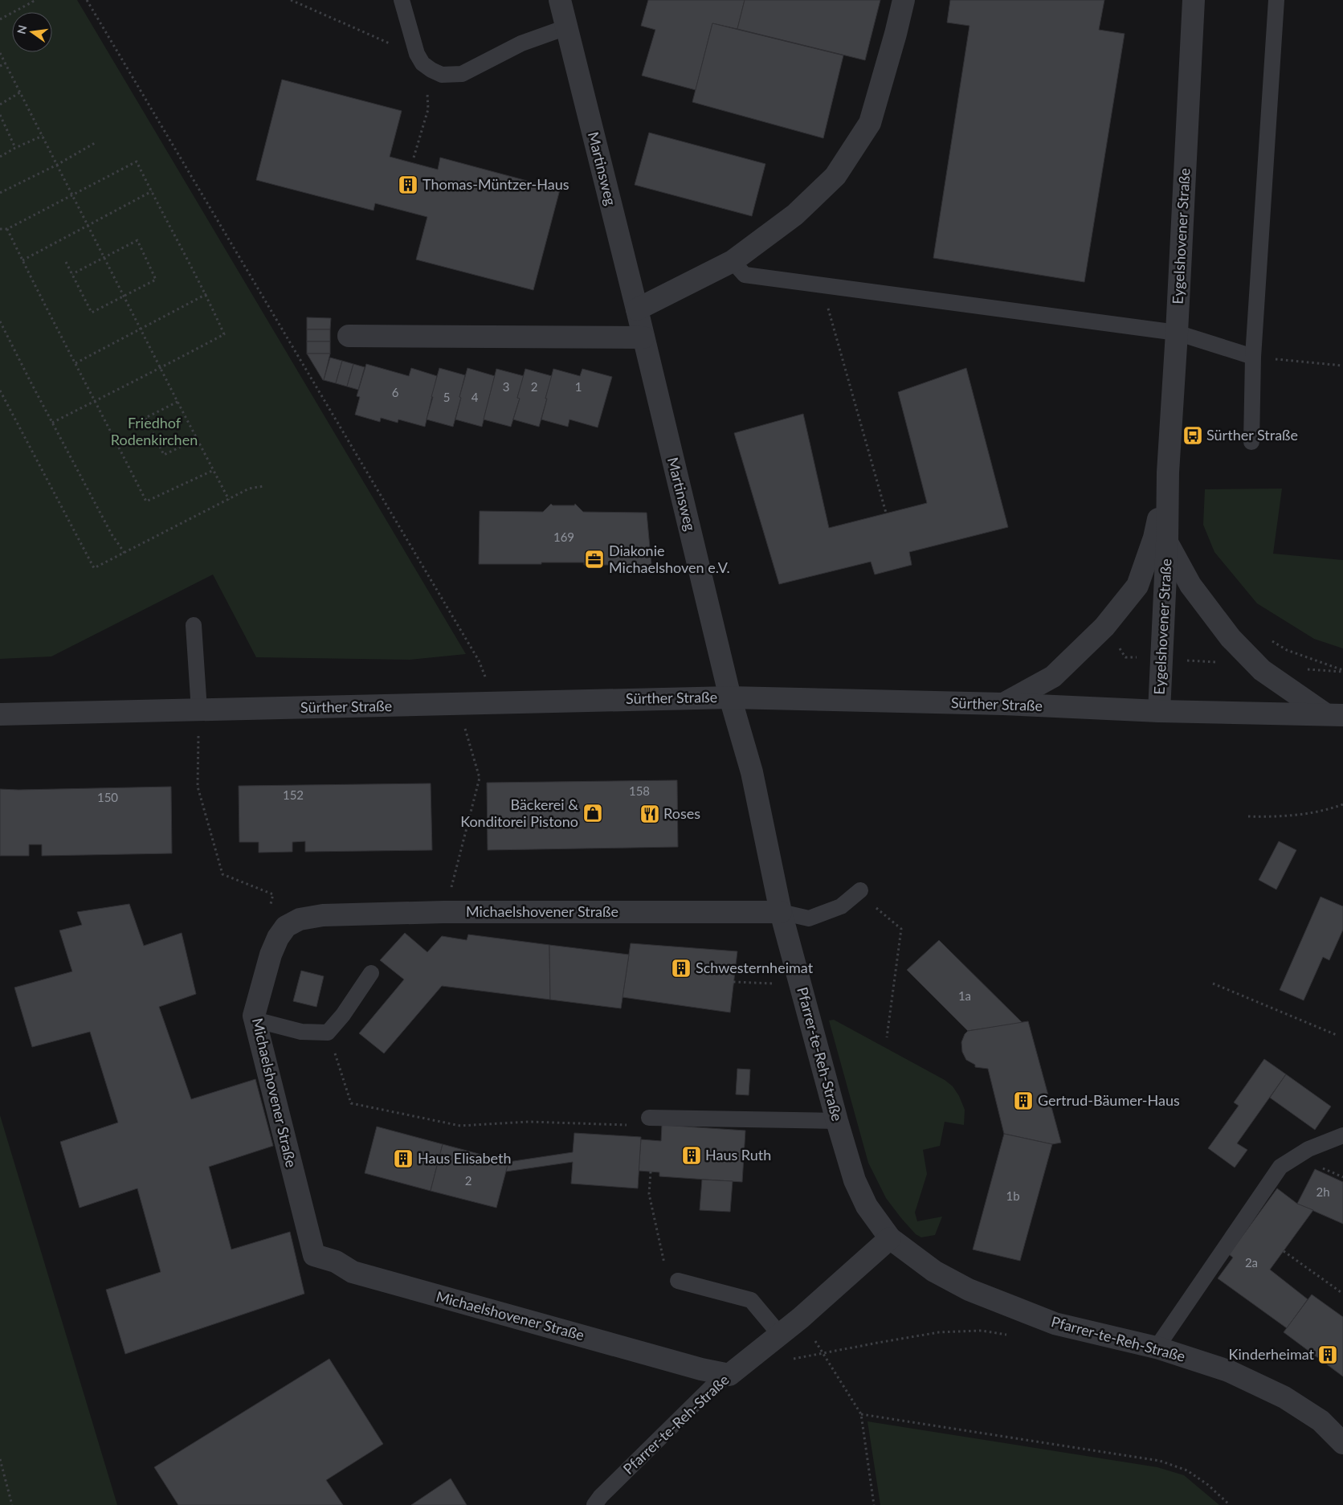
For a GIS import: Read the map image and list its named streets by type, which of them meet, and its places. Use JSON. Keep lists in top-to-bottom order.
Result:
{
  "streets": {
    "street": [
      "Martinsweg",
      "Eygelshovener Straße",
      "Sürther Straße",
      "Michaelshovener Straße",
      "Pfarrer-te-Reh-Straße"
    ]
  },
  "crossings": [
    ["Martinsweg", "Sürther Straße"],
    ["Martinsweg", "Pfarrer-te-Reh-Straße"],
    ["Eygelshovener Straße", "Sürther Straße"],
    ["Sürther Straße", "Pfarrer-te-Reh-Straße"],
    ["Michaelshovener Straße", "Pfarrer-te-Reh-Straße"]
  ],
  "parks": ["Friedhof Rodenkirchen"],
  "places": {
    "building": [
      "Thomas-Müntzer-Haus",
      "Schwesternheimat",
      "Gertrud-Bäumer-Haus",
      "Haus Ruth",
      "Haus Elisabeth",
      "Kinderheimat"
    ],
    "bus stop": ["Sürther Straße"],
    "office": ["Diakonie Michaelshoven e.V."],
    "shop": ["Bäckerei & Konditorei Pistono"],
    "restaurant": ["Roses"]
  },
  "house_numbers": [
    "3",
    "2",
    "1",
    "6",
    "5",
    "4",
    "169",
    "158",
    "152",
    "150",
    "1a",
    "2",
    "2h",
    "1b",
    "2a"
  ],
  "north": "left"
}
